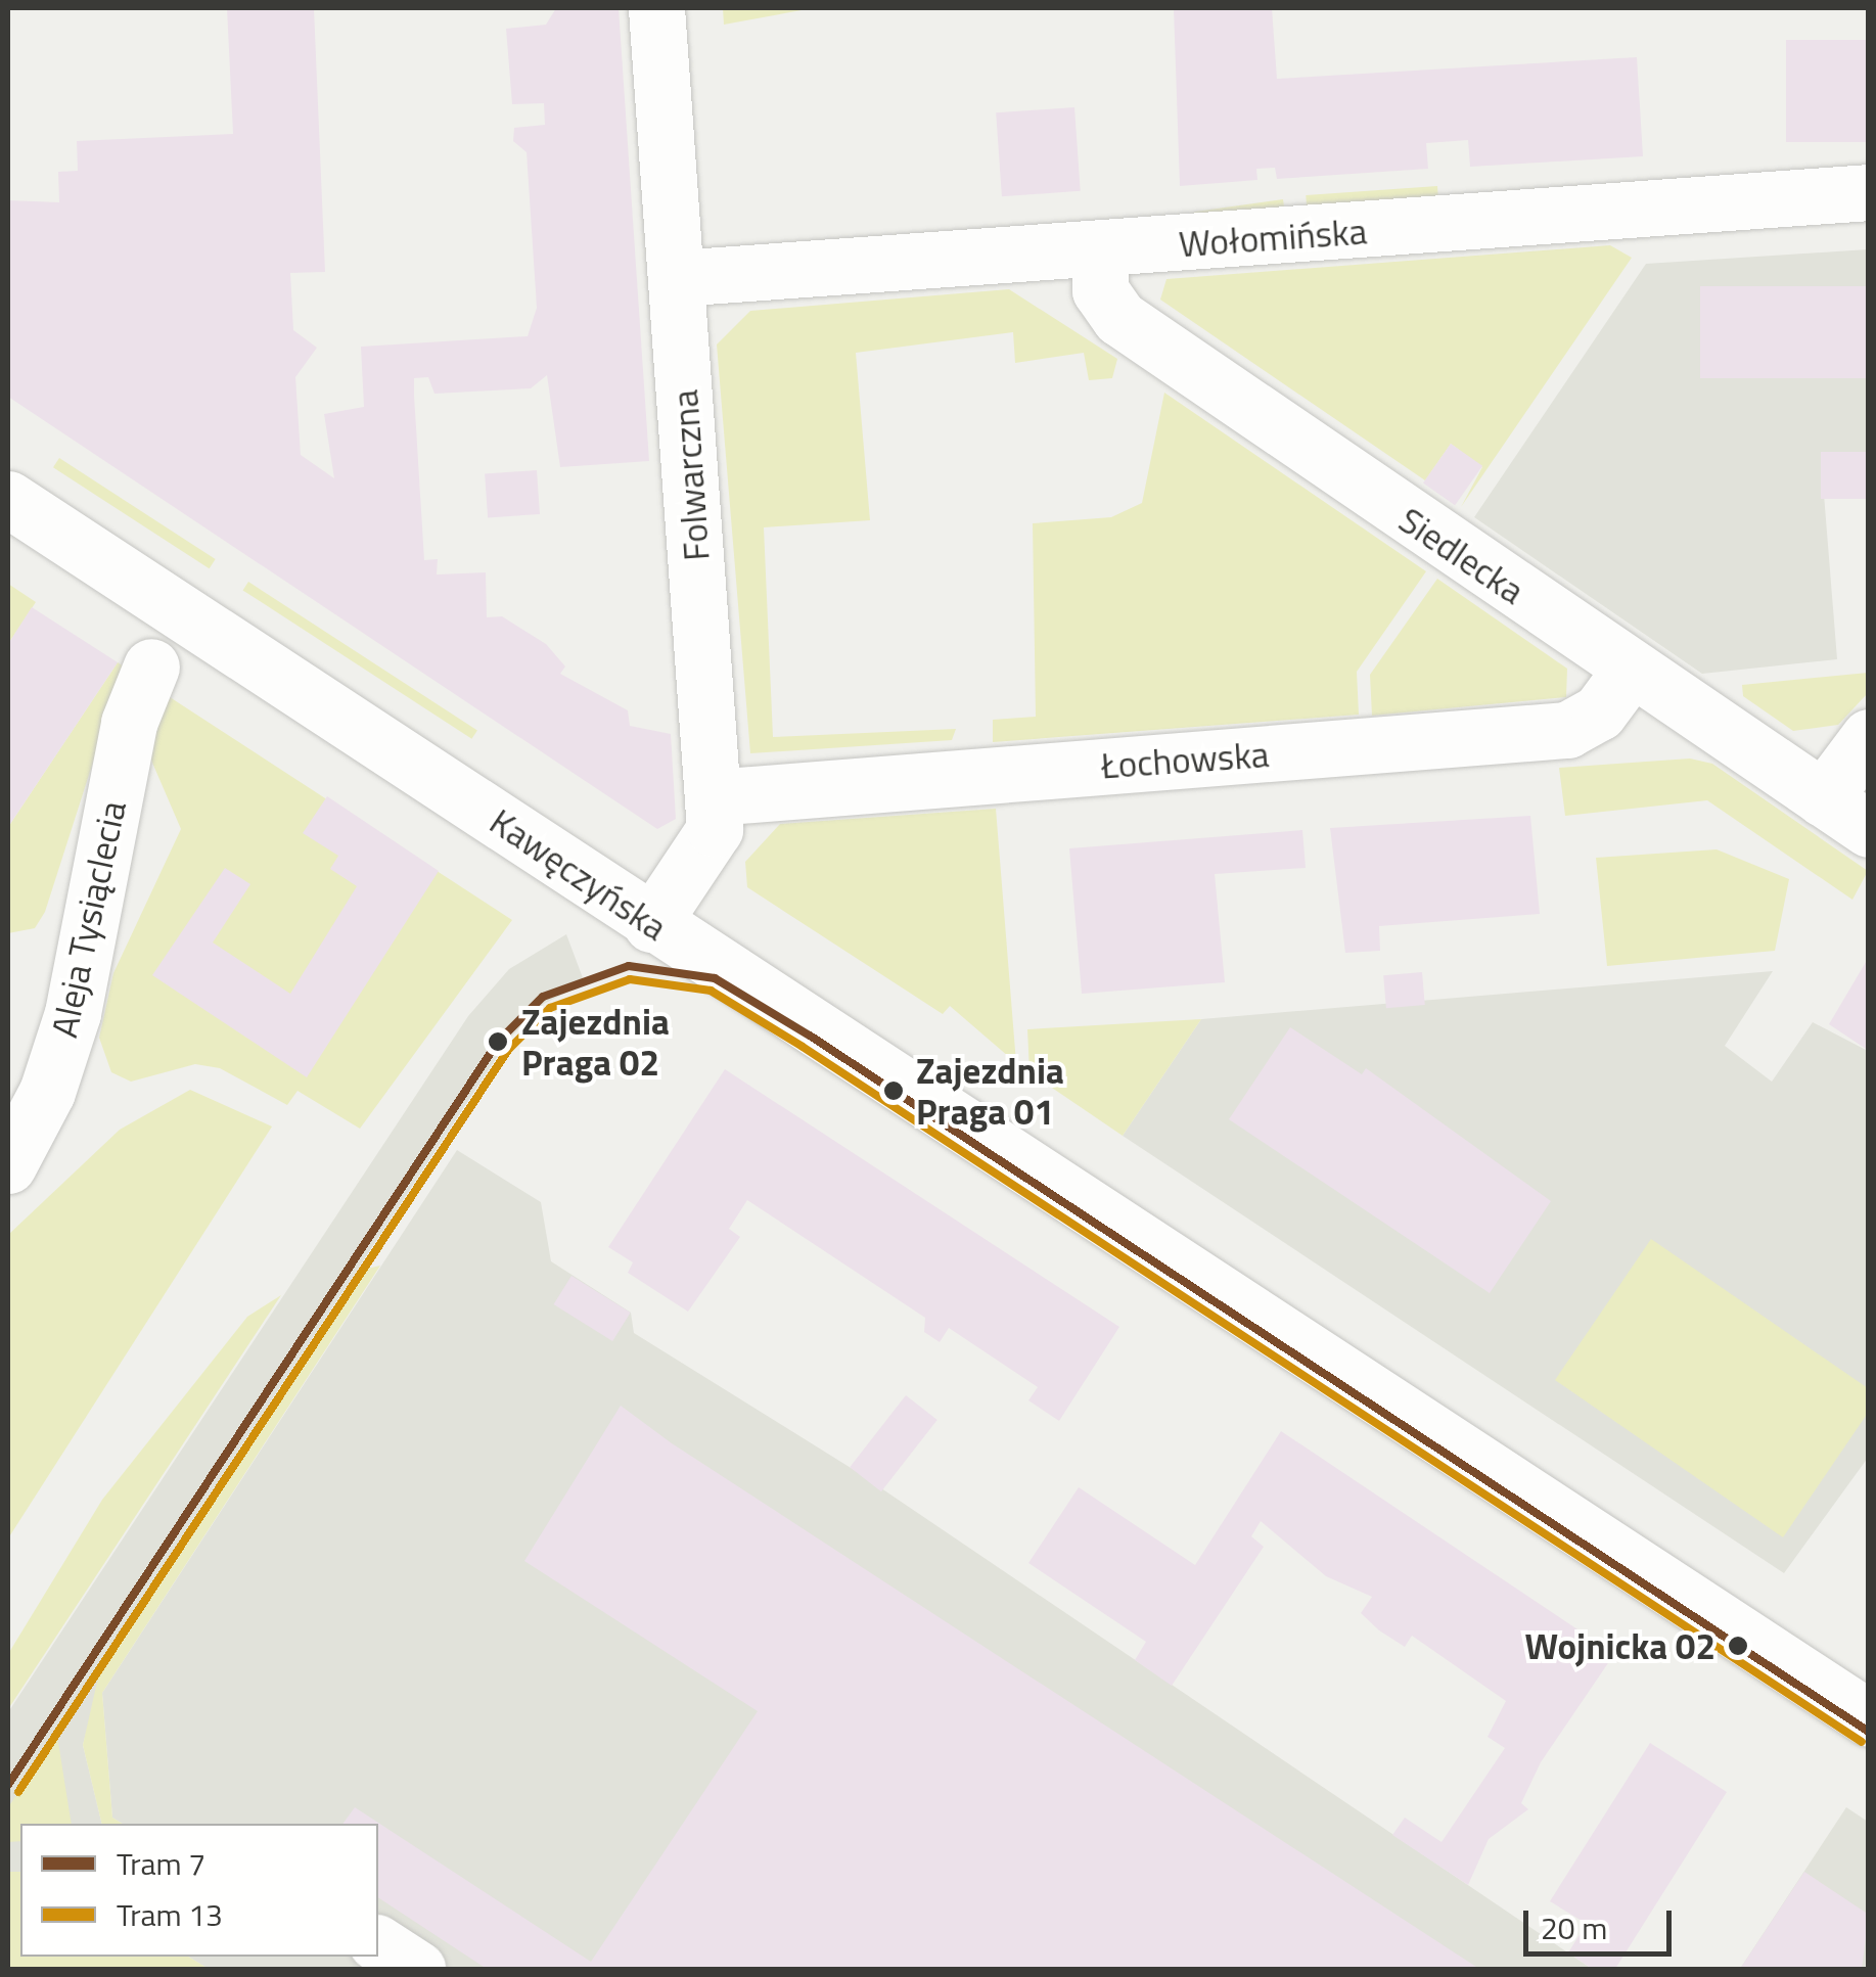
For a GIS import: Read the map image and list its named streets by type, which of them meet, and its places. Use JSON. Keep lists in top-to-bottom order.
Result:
{
  "streets": {
    "street": [
      "Wołomińska",
      "Folwarczna",
      "Siedlecka",
      "Łochowska",
      "Kawęczyńska",
      "Aleja Tysiąclecia"
    ]
  },
  "crossings": [
    ["Wołomińska", "Folwarczna"],
    ["Wołomińska", "Siedlecka"],
    ["Folwarczna", "Łochowska"],
    ["Folwarczna", "Kawęczyńska"],
    ["Siedlecka", "Łochowska"]
  ],
  "places": ["Zajezdnia Praga 02", "Zajezdnia Praga 01", "Wojnicka 02"],
  "lines": ["tram line 7", "tram line 13"],
  "legend": ["Tram 7", "Tram 13"],
  "scale_bar": "20 m"
}
